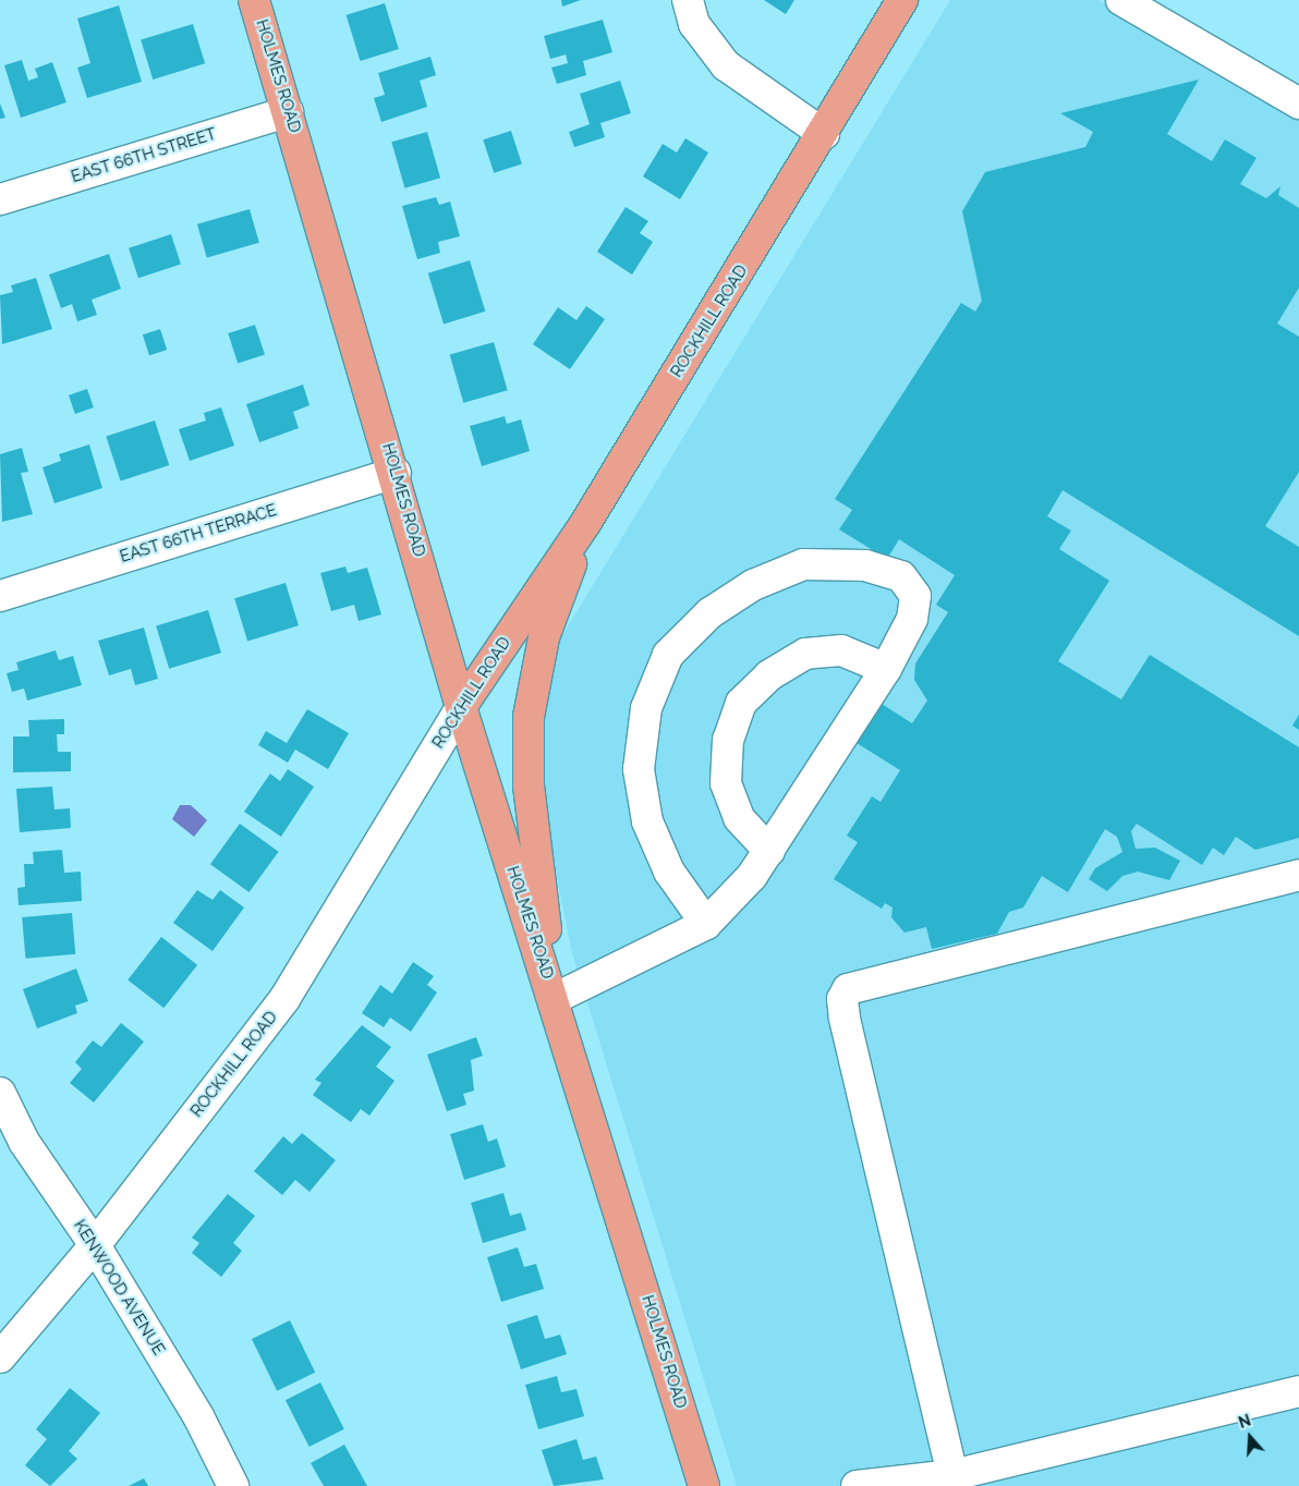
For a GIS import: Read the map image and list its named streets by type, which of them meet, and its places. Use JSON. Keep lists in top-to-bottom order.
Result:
{
  "streets": {
    "main road": ["HOLMES ROAD", "ROCKHILL ROAD"],
    "street": ["EAST 66TH STREET", "EAST 66TH TERRACE", "KENWOOD AVENUE"]
  },
  "crossings": [
    ["HOLMES ROAD", "EAST 66TH STREET"],
    ["HOLMES ROAD", "ROCKHILL ROAD"],
    ["HOLMES ROAD", "EAST 66TH TERRACE"],
    ["ROCKHILL ROAD", "KENWOOD AVENUE"]
  ],
  "north": "top"
}
